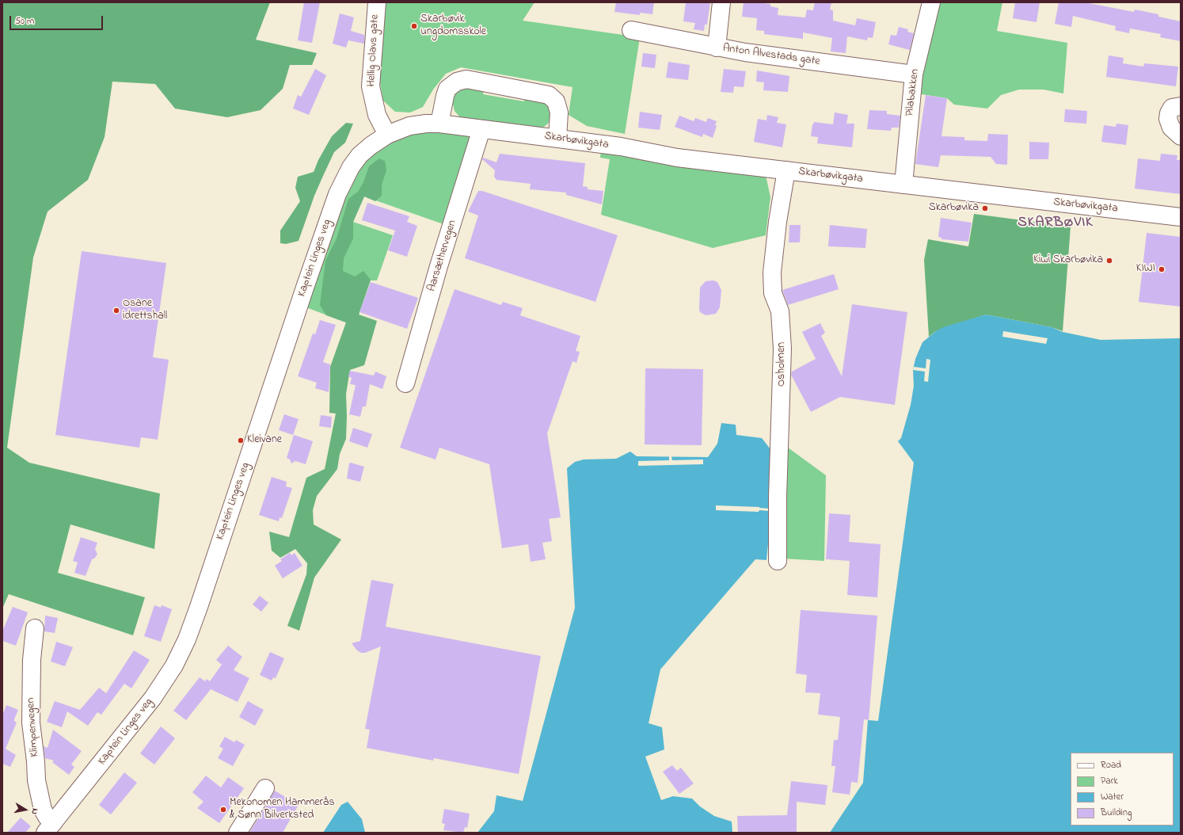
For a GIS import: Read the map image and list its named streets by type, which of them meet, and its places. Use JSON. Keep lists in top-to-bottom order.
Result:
{
  "streets": {
    "street": [
      "Hellig Olavs gate",
      "Anton Alvestads gate",
      "Pilabakken",
      "Skarbøvikgata",
      "Aarsæthervegen",
      "Kaptein Linges veg",
      "Osholmen",
      "Klimpenvegen"
    ]
  },
  "crossings": [
    ["Hellig Olavs gate", "Kaptein Linges veg"],
    ["Anton Alvestads gate", "Pilabakken"],
    ["Pilabakken", "Skarbøvikgata"],
    ["Skarbøvikgata", "Aarsæthervegen"],
    ["Skarbøvikgata", "Kaptein Linges veg"],
    ["Skarbøvikgata", "Osholmen"],
    ["Aarsæthervegen", "Kaptein Linges veg"],
    ["Kaptein Linges veg", "Klimpenvegen"]
  ],
  "districts": ["SKARBØVIK"],
  "places": [
    "Skarbøvik ungdomsskole",
    "Skarbøvika",
    "Kiwi Skarbøvika",
    "KIWI",
    "Osane idrettshall",
    "Kleivane",
    "Mekonomen Hammerås & Sønn Bilverksted"
  ],
  "legend": [
    "Road",
    "Park",
    "Water",
    "Building"
  ],
  "scale_bar": "50 m",
  "north": "right"
}
